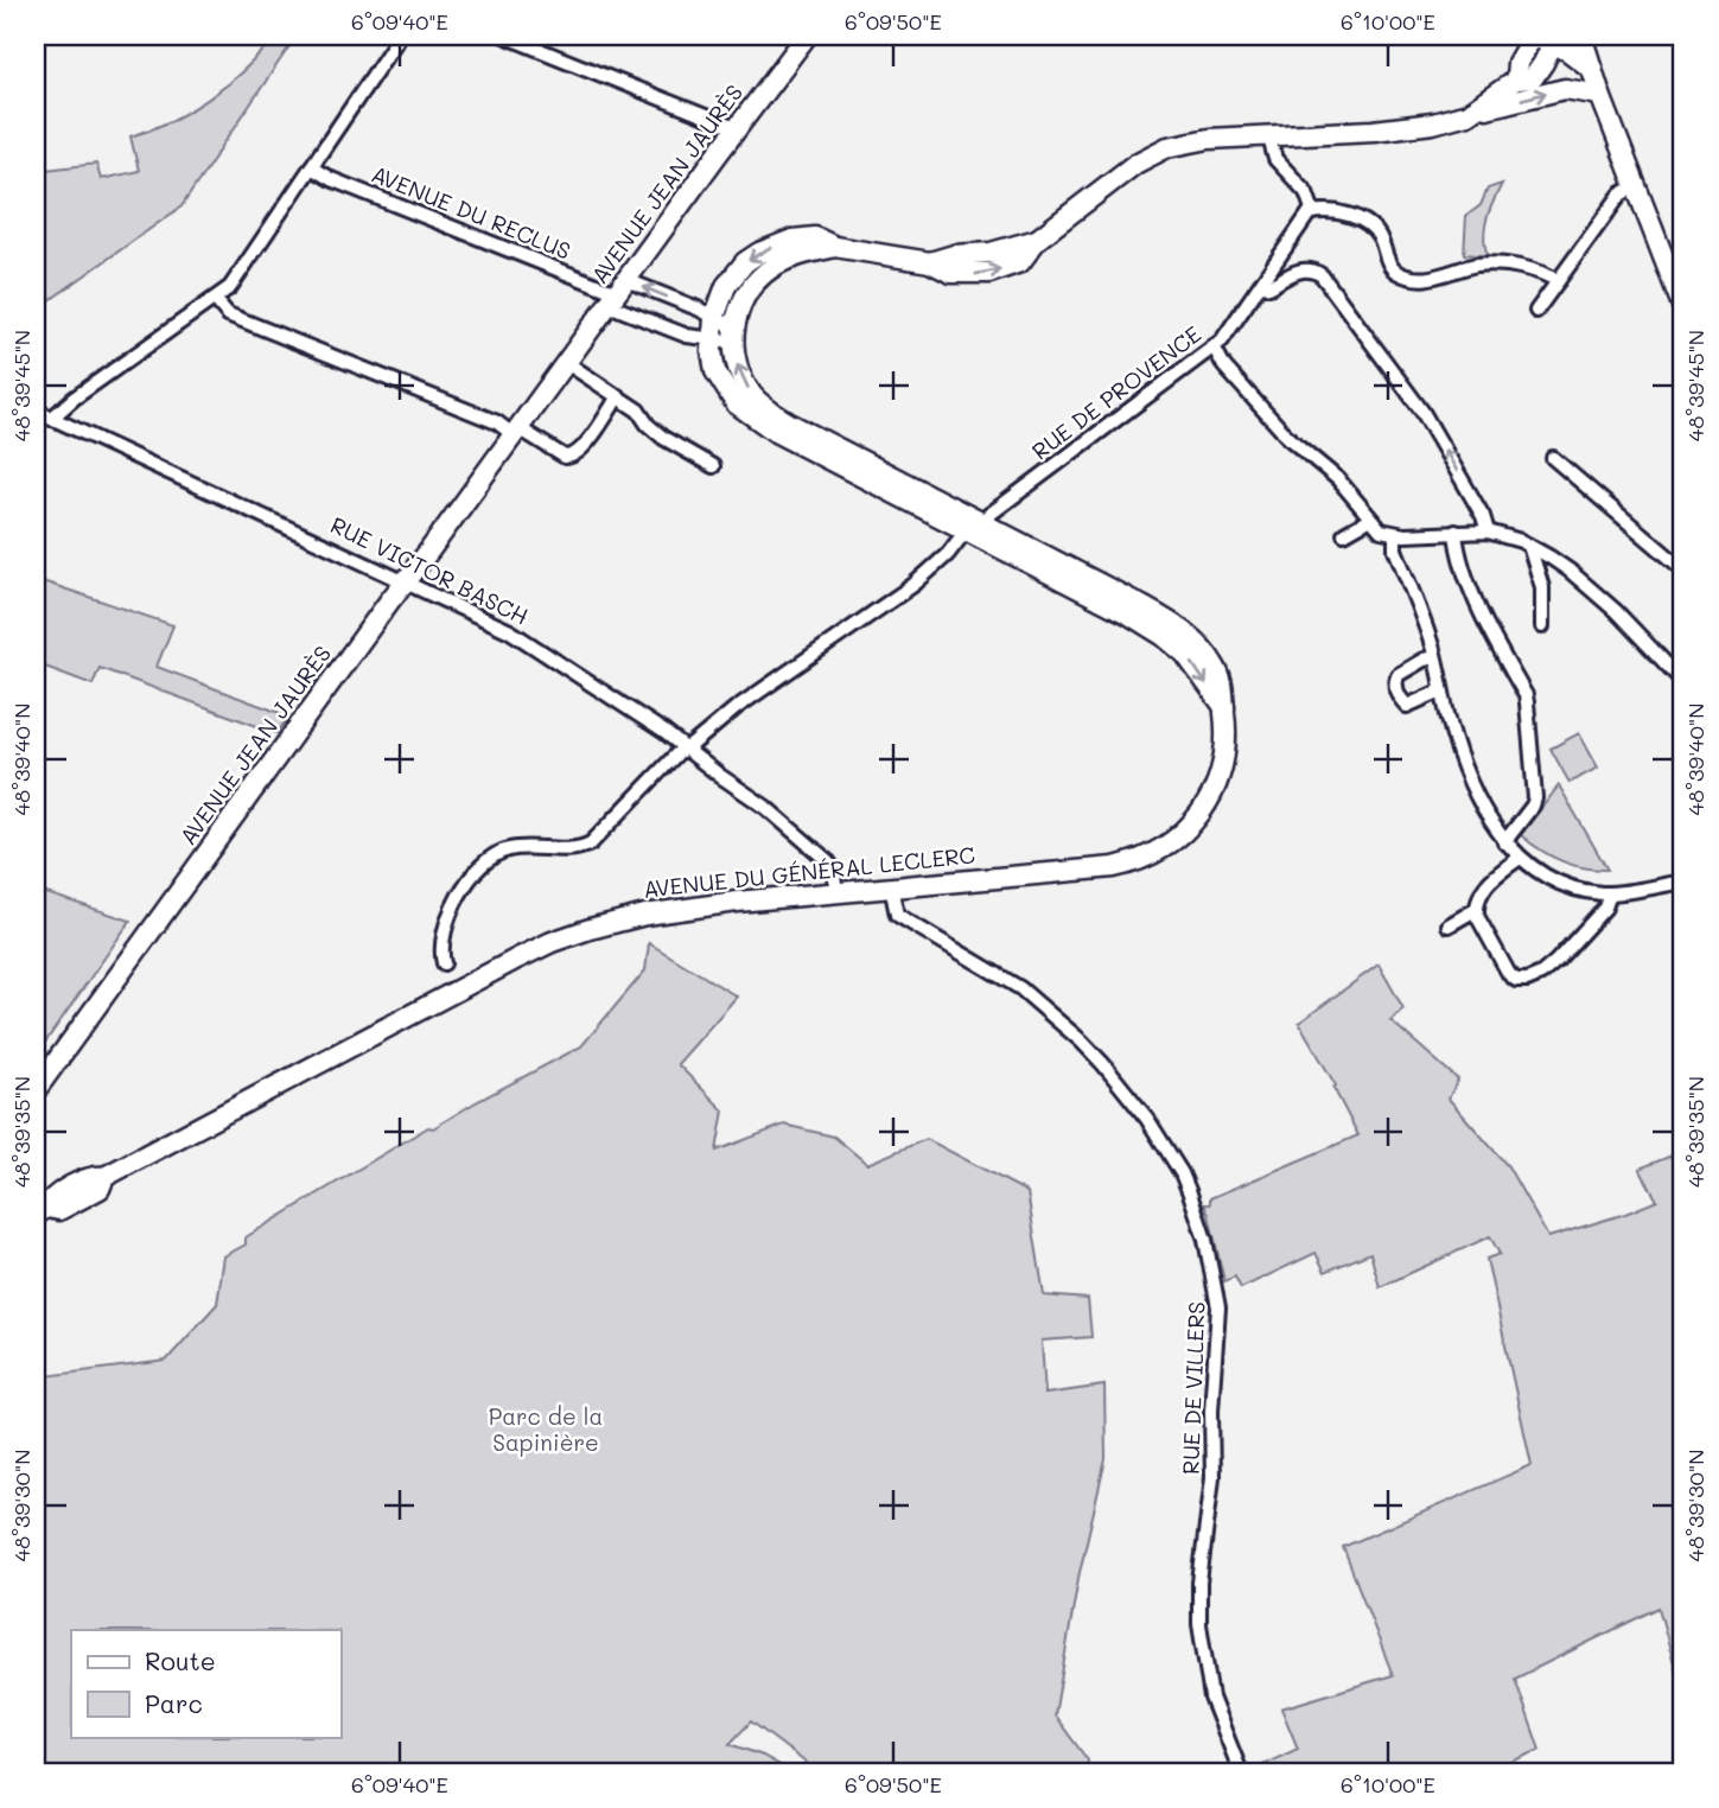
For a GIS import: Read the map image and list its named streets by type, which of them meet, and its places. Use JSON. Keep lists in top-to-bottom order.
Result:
{
  "streets": {
    "main road": ["AVENUE JEAN JAURÈS", "AVENUE DU GÉNÉRAL LECLERC"],
    "street": [
      "AVENUE DU RECLUS",
      "RUE DE PROVENCE",
      "RUE VICTOR BASCH",
      "RUE DE VILLERS"
    ]
  },
  "crossings": [
    ["AVENUE JEAN JAURÈS", "AVENUE DU RECLUS"],
    ["AVENUE JEAN JAURÈS", "RUE VICTOR BASCH"],
    ["AVENUE DU RECLUS", "AVENUE DU GÉNÉRAL LECLERC"],
    ["RUE DE PROVENCE", "RUE VICTOR BASCH"],
    ["RUE DE PROVENCE", "AVENUE DU GÉNÉRAL LECLERC"],
    ["RUE VICTOR BASCH", "AVENUE DU GÉNÉRAL LECLERC"],
    ["AVENUE DU GÉNÉRAL LECLERC", "RUE DE VILLERS"]
  ],
  "parks": ["Parc de la Sapinière"],
  "legend": ["Route", "Parc"],
  "coordinates": [
    "6°09'40\"E",
    "6°09'50\"E",
    "6°10'00\"E",
    "48°39'45\"N",
    "48°39'40\"N",
    "48°39'35\"N",
    "48°39'30\"N"
  ]
}
